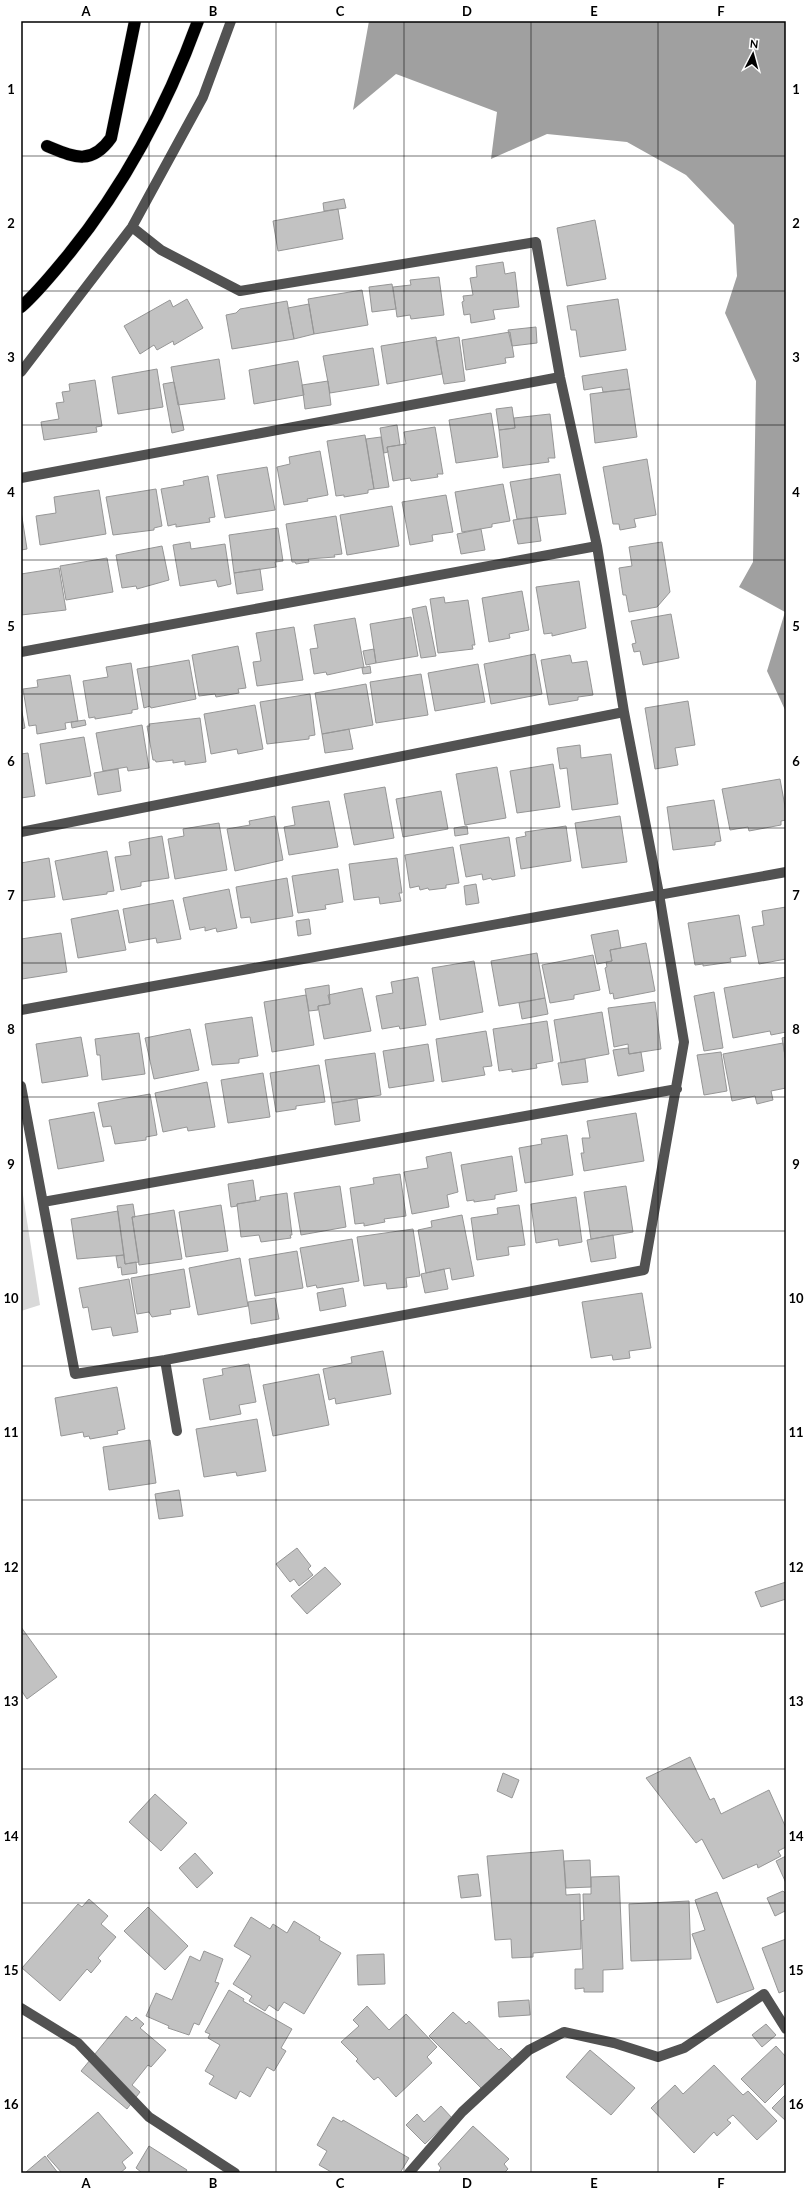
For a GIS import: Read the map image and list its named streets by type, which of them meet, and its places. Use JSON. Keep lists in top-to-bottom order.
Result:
{
  "north": "top",
  "grid": {
    "columns": [
      "A",
      "B",
      "C",
      "D",
      "E",
      "F"
    ],
    "rows": [
      "1",
      "2",
      "3",
      "4",
      "5",
      "6",
      "7",
      "8",
      "9",
      "10",
      "11",
      "12",
      "13",
      "14",
      "15",
      "16"
    ]
  }
}
